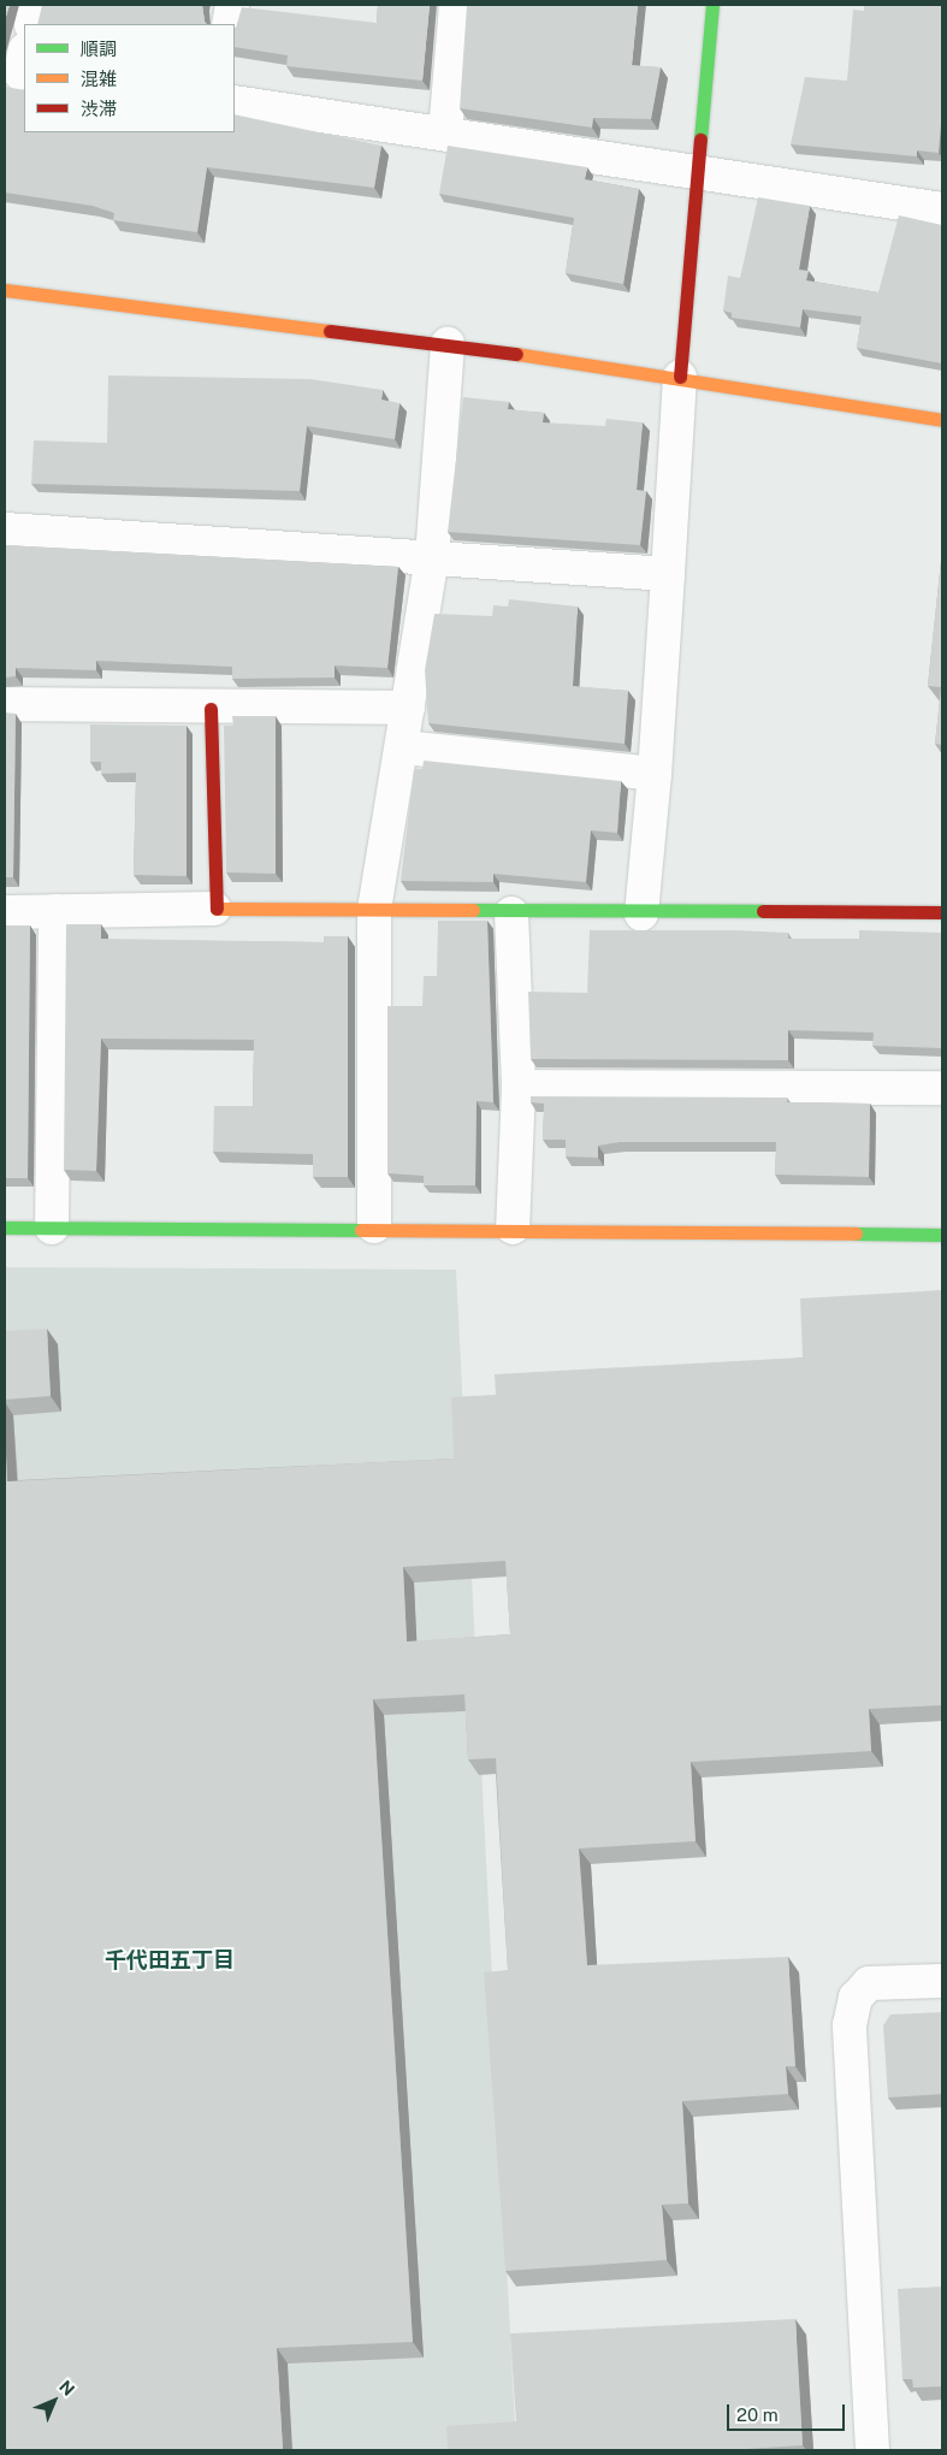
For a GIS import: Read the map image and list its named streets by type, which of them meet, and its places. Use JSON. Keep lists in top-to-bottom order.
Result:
{
  "districts": ["千代田五丁目"],
  "legend": ["順調", "混雑", "渋滞"],
  "scale_bar": "20 m",
  "north": "top right"
}
